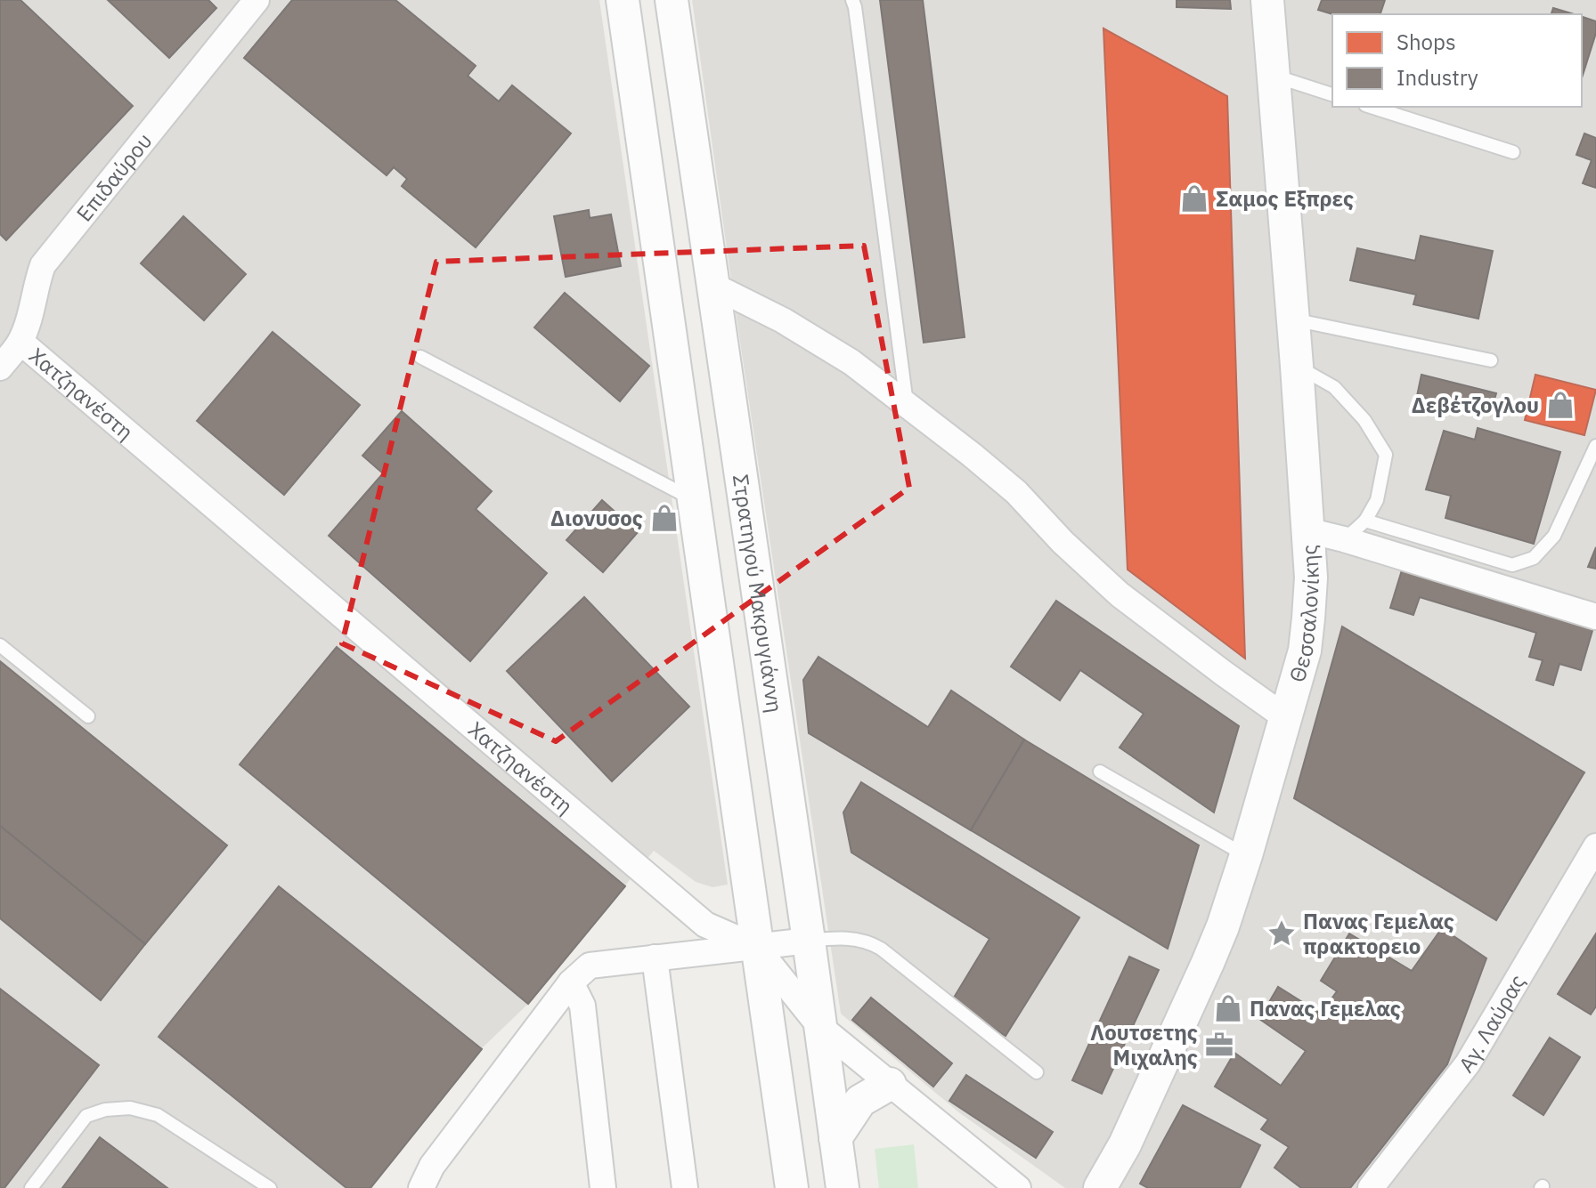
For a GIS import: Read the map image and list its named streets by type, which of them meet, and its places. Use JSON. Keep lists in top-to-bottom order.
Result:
{
  "streets": {
    "street": [
      "Επιδαύρου",
      "Χατζηανέστη",
      "Στρατηγού Μακρυγιάννη",
      "Θεσσαλονίκης",
      "Αγ. Λαύρας"
    ]
  },
  "crossings": [
    ["Επιδαύρου", "Χατζηανέστη"],
    ["Χατζηανέστη", "Στρατηγού Μακρυγιάννη"]
  ],
  "places": {
    "shop": [
      "Σαμος Εξπρες",
      "Δεβέτζογλου",
      "Διονυσος",
      "Πανας Γεμελας"
    ],
    "place": ["Πανας Γεμελας πρακτορειο"],
    "office": ["Λουτσετης Μιχαλης"]
  },
  "legend": ["Shops", "Industry"]
}
